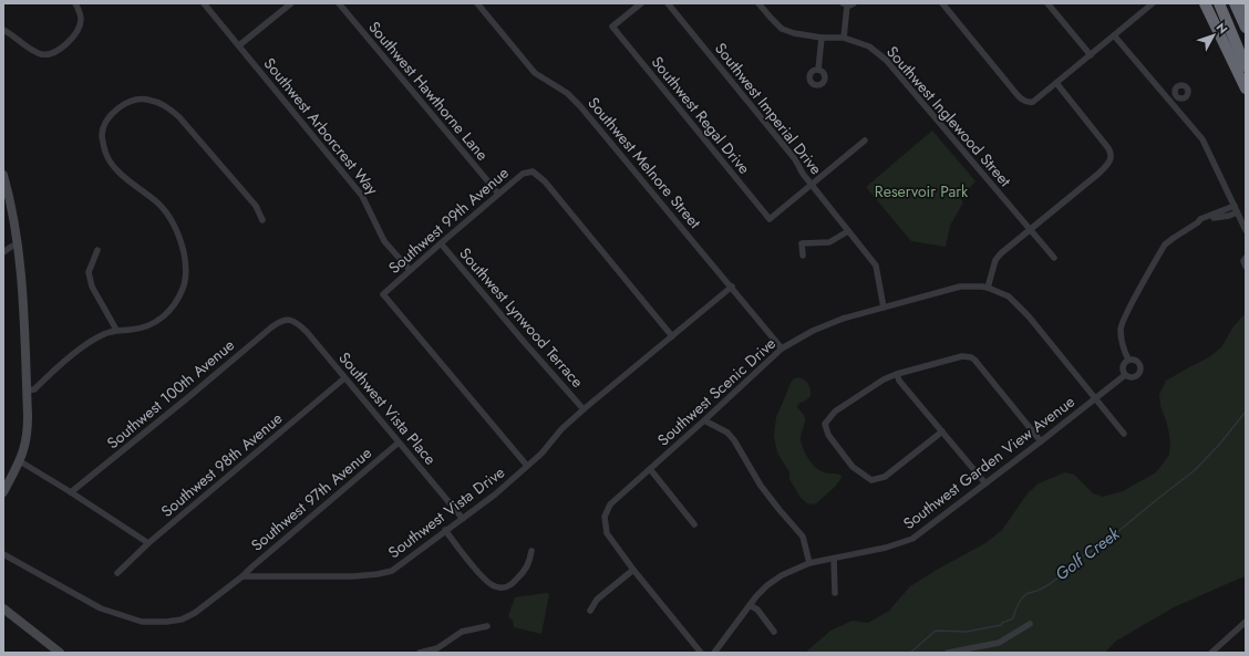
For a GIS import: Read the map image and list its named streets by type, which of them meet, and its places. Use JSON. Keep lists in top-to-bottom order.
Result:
{
  "streets": {
    "street": [
      "Southwest Hawthorne Lane",
      "Southwest Imperial Drive",
      "Southwest Regal Drive",
      "Southwest Inglewood Street",
      "Southwest Arborcrest Way",
      "Southwest Melnore Street",
      "Southwest 99th Avenue",
      "Southwest Lynwood Terrace",
      "Southwest Scenic Drive",
      "Southwest 100th Avenue",
      "Southwest Vista Place",
      "Southwest Garden View Avenue",
      "Southwest 98th Avenue",
      "Southwest 97th Avenue",
      "Southwest Vista Drive"
    ]
  },
  "crossings": [
    ["Southwest Hawthorne Lane", "Southwest 99th Avenue"],
    ["Southwest Imperial Drive", "Southwest Regal Drive"],
    ["Southwest Imperial Drive", "Southwest Scenic Drive"],
    ["Southwest Arborcrest Way", "Southwest 99th Avenue"],
    ["Southwest Melnore Street", "Southwest Scenic Drive"],
    ["Southwest Melnore Street", "Southwest Vista Drive"],
    ["Southwest 99th Avenue", "Southwest Lynwood Terrace"],
    ["Southwest 99th Avenue", "Southwest Vista Drive"],
    ["Southwest Lynwood Terrace", "Southwest Vista Drive"],
    ["Southwest Scenic Drive", "Southwest Garden View Avenue"],
    ["Southwest 100th Avenue", "Southwest Vista Place"],
    ["Southwest Vista Place", "Southwest 98th Avenue"],
    ["Southwest Vista Place", "Southwest 97th Avenue"],
    ["Southwest Vista Place", "Southwest Vista Drive"],
    ["Southwest 97th Avenue", "Southwest Vista Drive"]
  ],
  "water": ["Golf Creek"],
  "parks": ["Reservoir Park"],
  "north": "top right"
}
